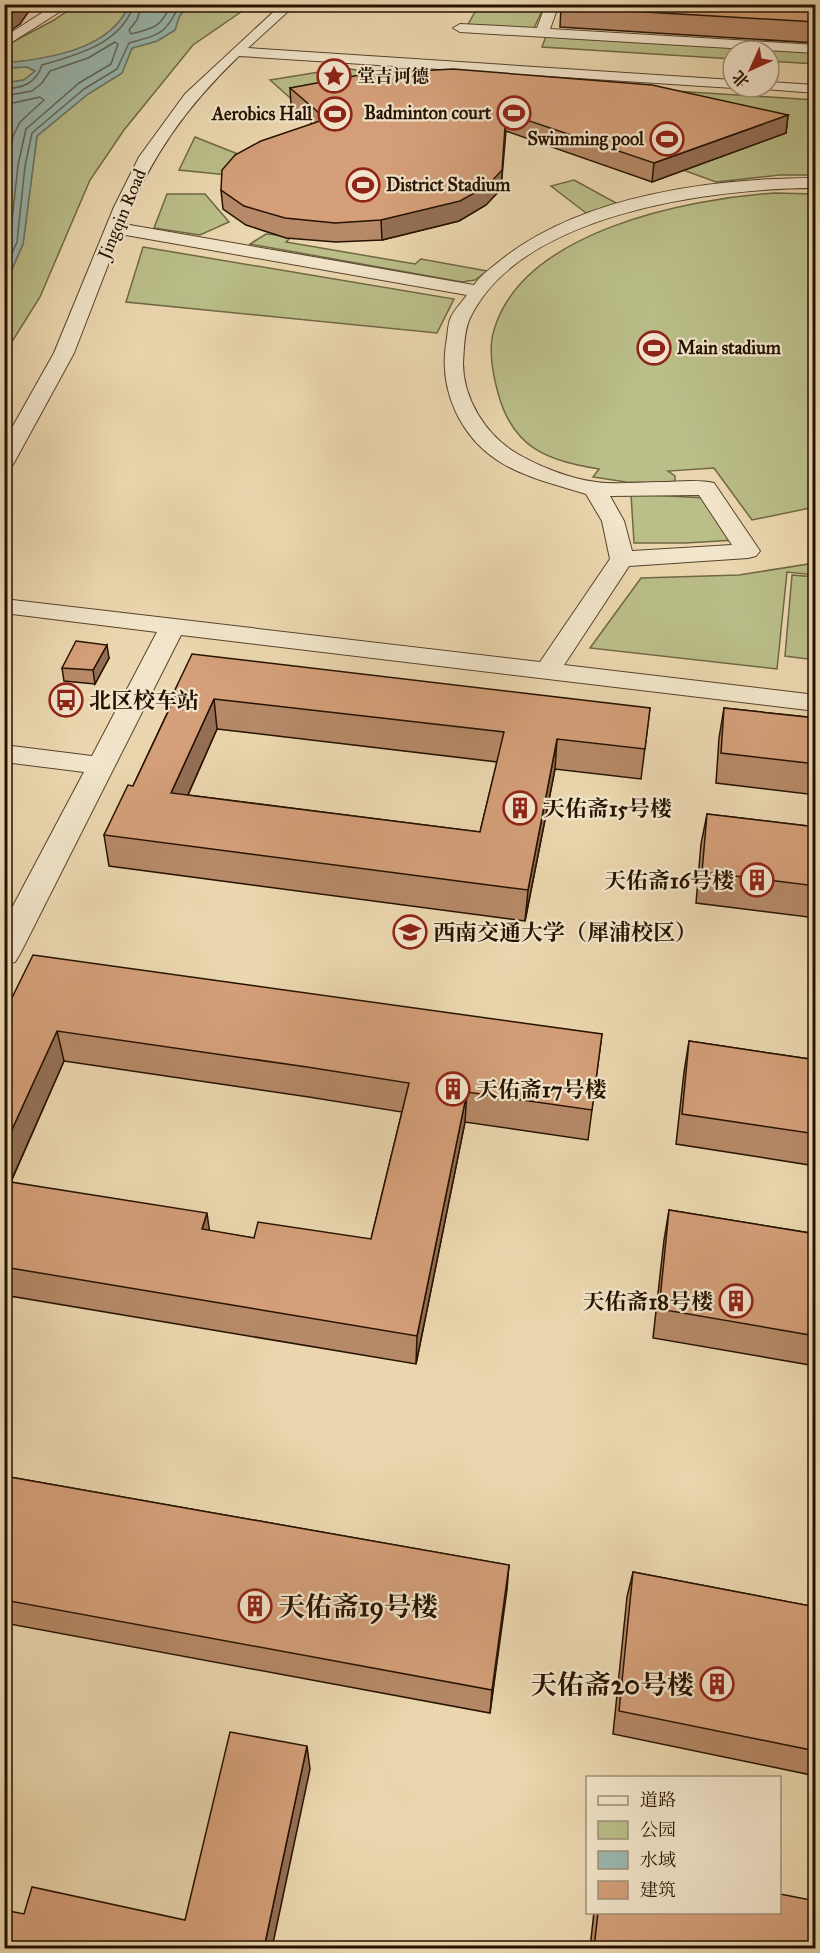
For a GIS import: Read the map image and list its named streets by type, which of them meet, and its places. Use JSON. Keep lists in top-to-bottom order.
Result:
{
  "streets": {
    "street": ["Jingqin Road"]
  },
  "places": {
    "place": ["堂吉诃德"],
    "sports": [
      "Badminton court",
      "Aerobics Hall",
      "Swimming pool",
      "District Stadium",
      "Main stadium"
    ],
    "bus stop": ["北区校车站"],
    "building": [
      "天佑斋15号楼",
      "天佑斋16号楼",
      "天佑斋17号楼",
      "天佑斋18号楼",
      "天佑斋19号楼",
      "天佑斋20号楼"
    ],
    "school or university": ["西南交通大学（犀浦校区）"]
  },
  "legend": [
    "道路",
    "公园",
    "水域",
    "建筑"
  ],
  "north": "bottom left"
}
